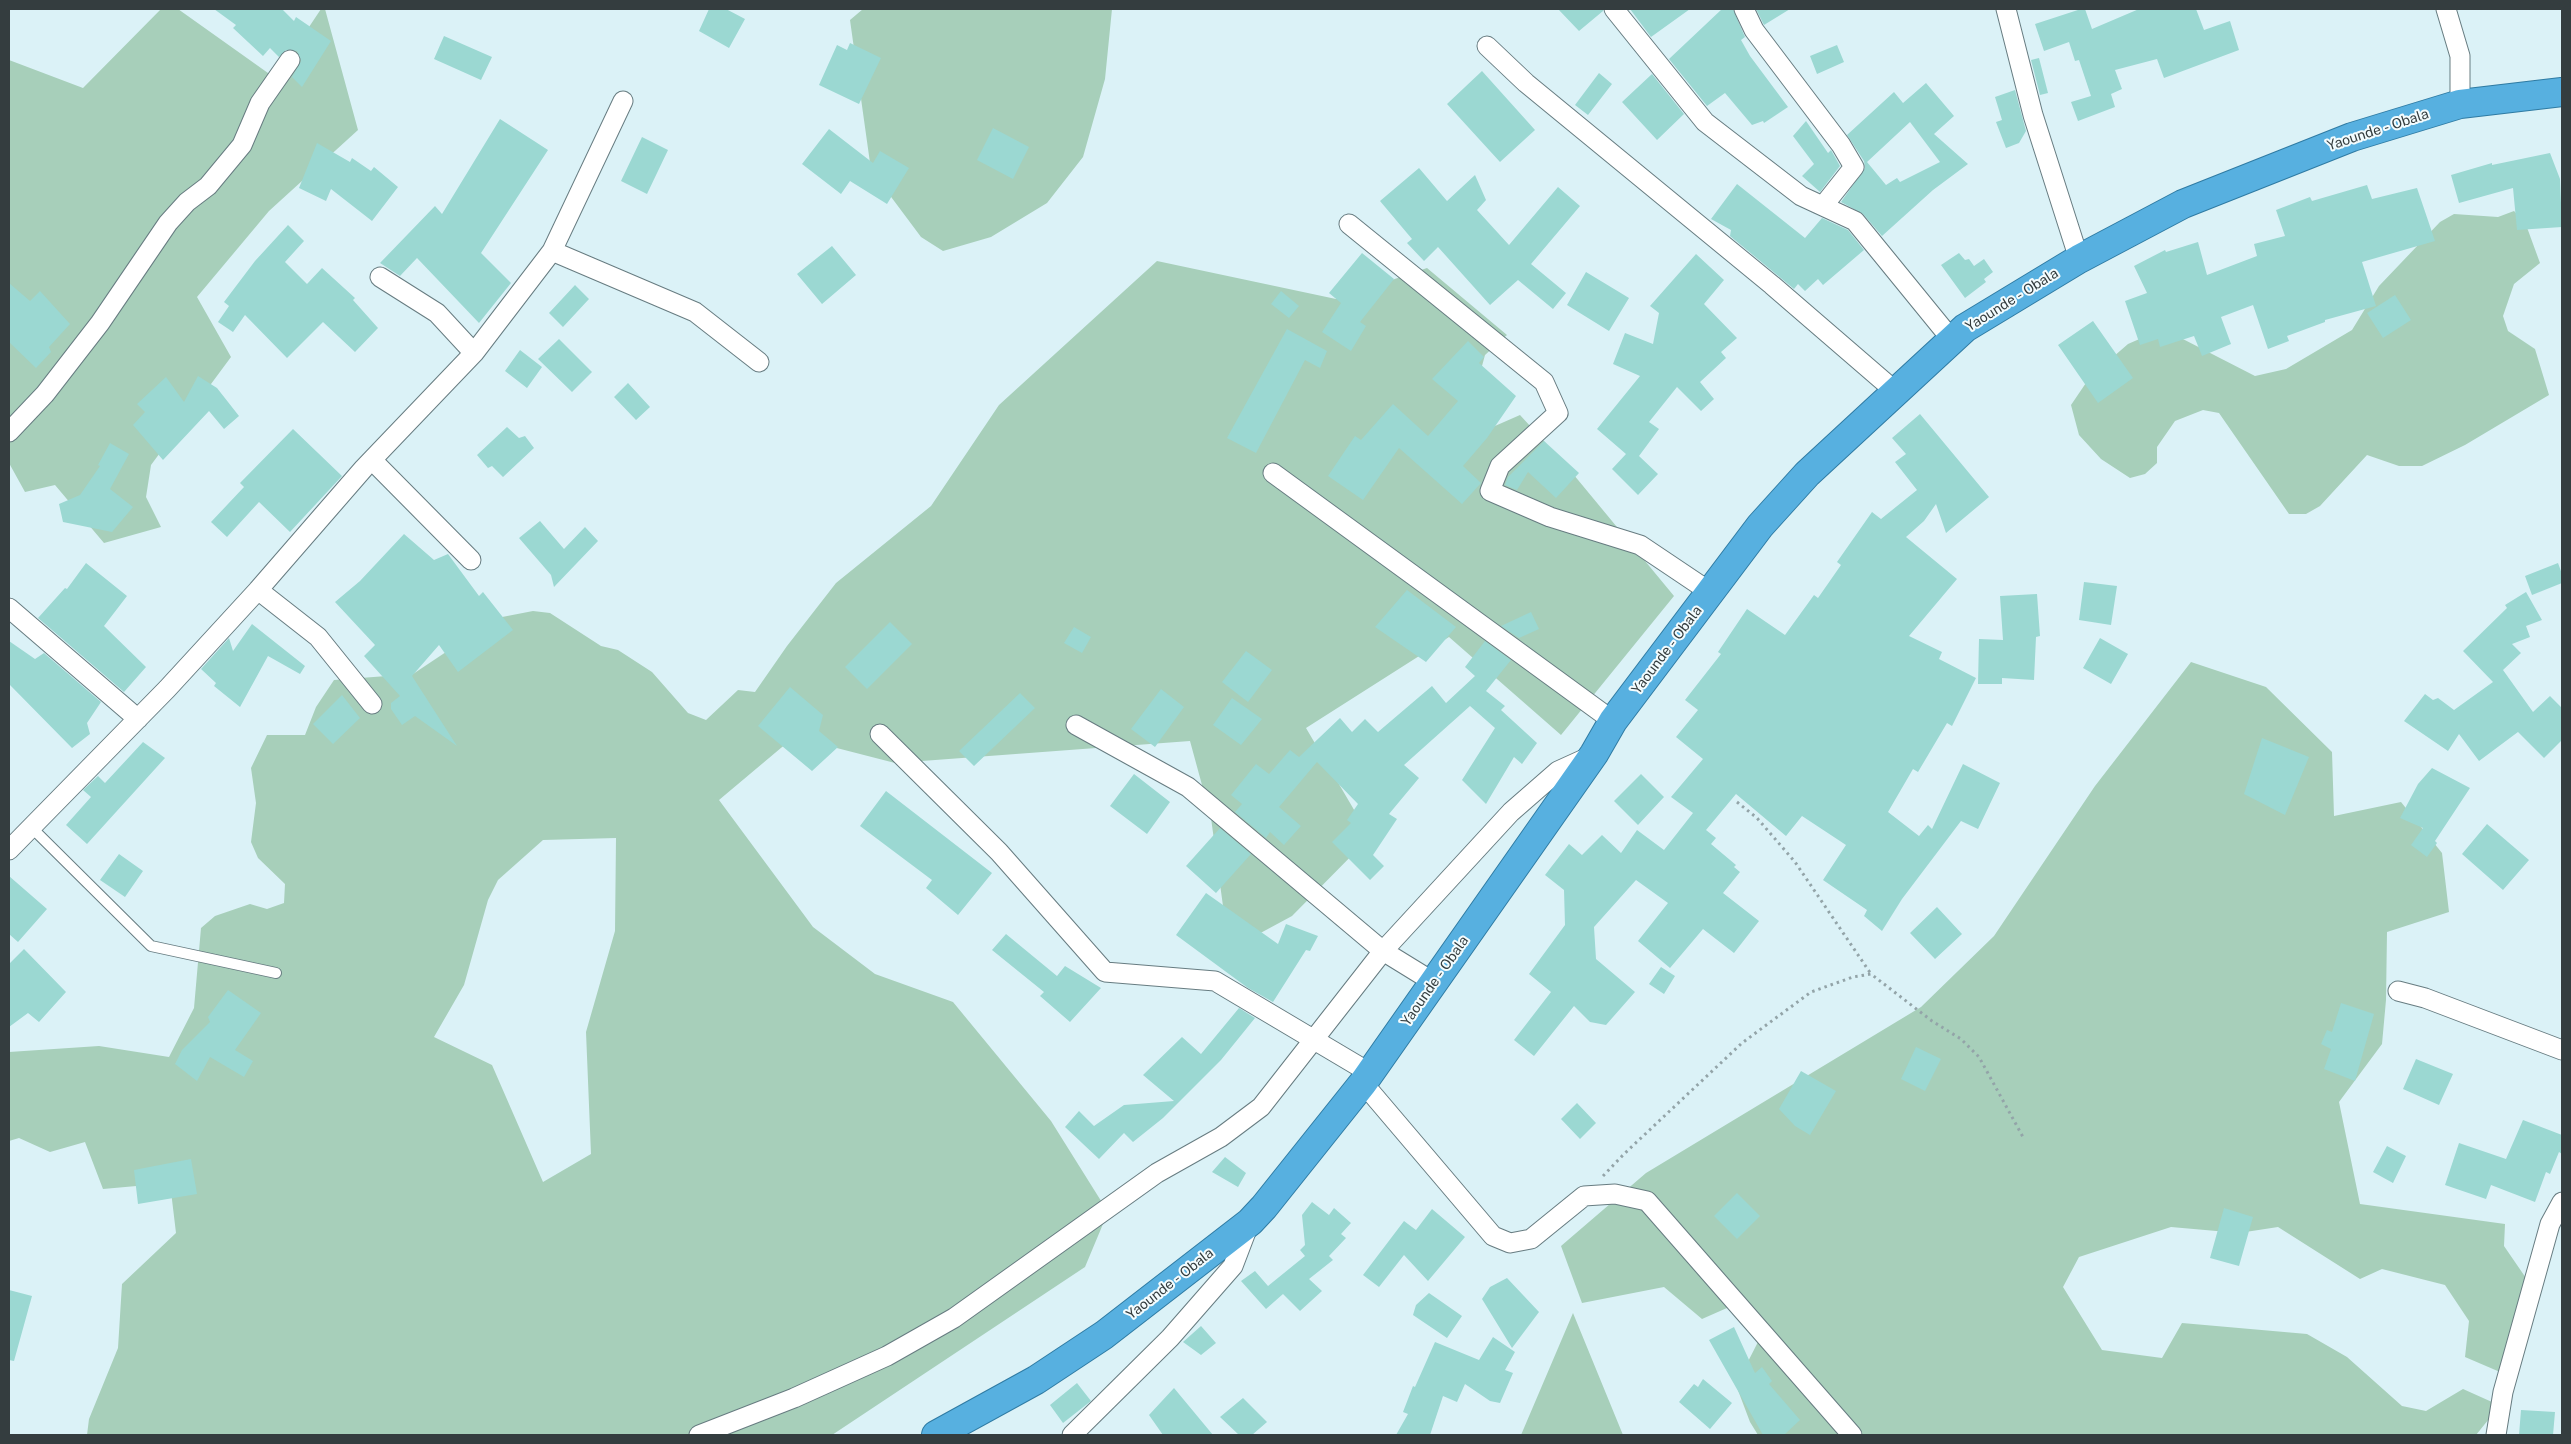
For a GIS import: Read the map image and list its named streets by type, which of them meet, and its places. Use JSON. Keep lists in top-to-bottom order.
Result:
{
  "streets": {
    "highway": ["Yaounde - Obala"]
  }
}
